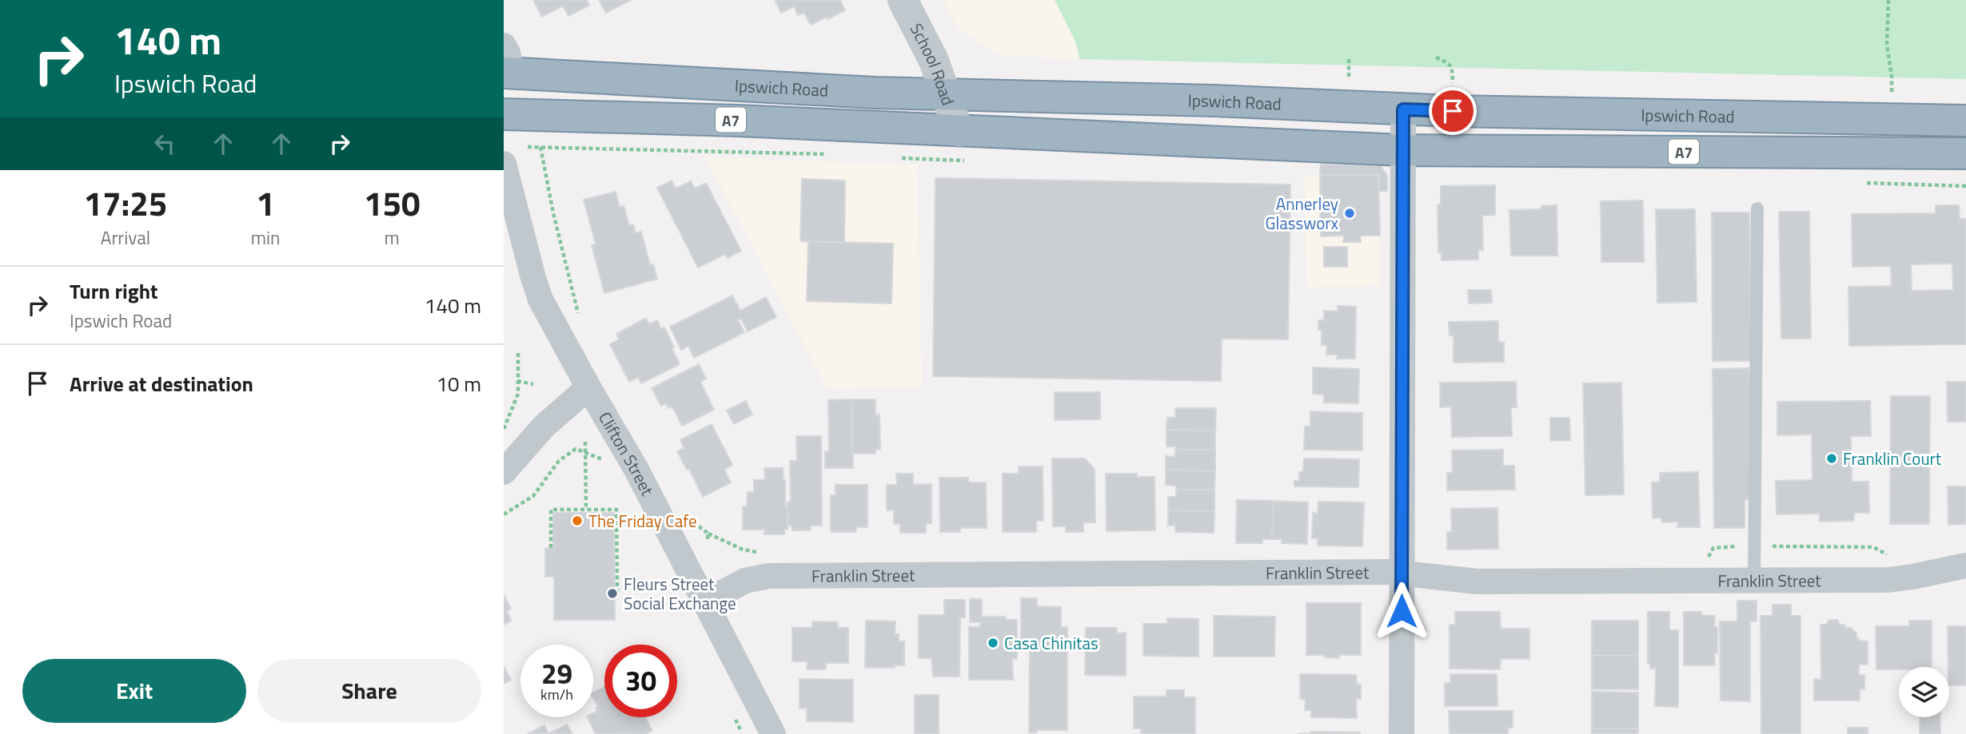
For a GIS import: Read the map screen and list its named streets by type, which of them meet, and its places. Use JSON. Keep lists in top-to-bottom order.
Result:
{
  "streets": {
    "highway": ["Ipswich Road", "A7"],
    "street": ["School Road", "Clifton Street", "Franklin Street"]
  },
  "crossings": [
    ["School Road", "Ipswich Road"],
    ["Clifton Street", "Franklin Street"]
  ],
  "places": [
    "Annerley Glassworx",
    "Franklin Court",
    "The Friday Cafe",
    "Fleurs Street Social Exchange",
    "Casa Chinitas"
  ],
  "page": {
    "turn": ["140 m", "Ipswich Road"],
    "eta": [
      "17:25",
      "Arrival",
      "1",
      "min",
      "150",
      "m"
    ],
    "list": [
      {
        "name": "Turn right",
        "note": "Ipswich Road",
        "value": "140 m"
      },
      {
        "name": "Arrive at destination",
        "value": "10 m"
      }
    ],
    "speed": "29 km/h",
    "limit": "30",
    "buttons": ["Exit", "Share"]
  }
}
